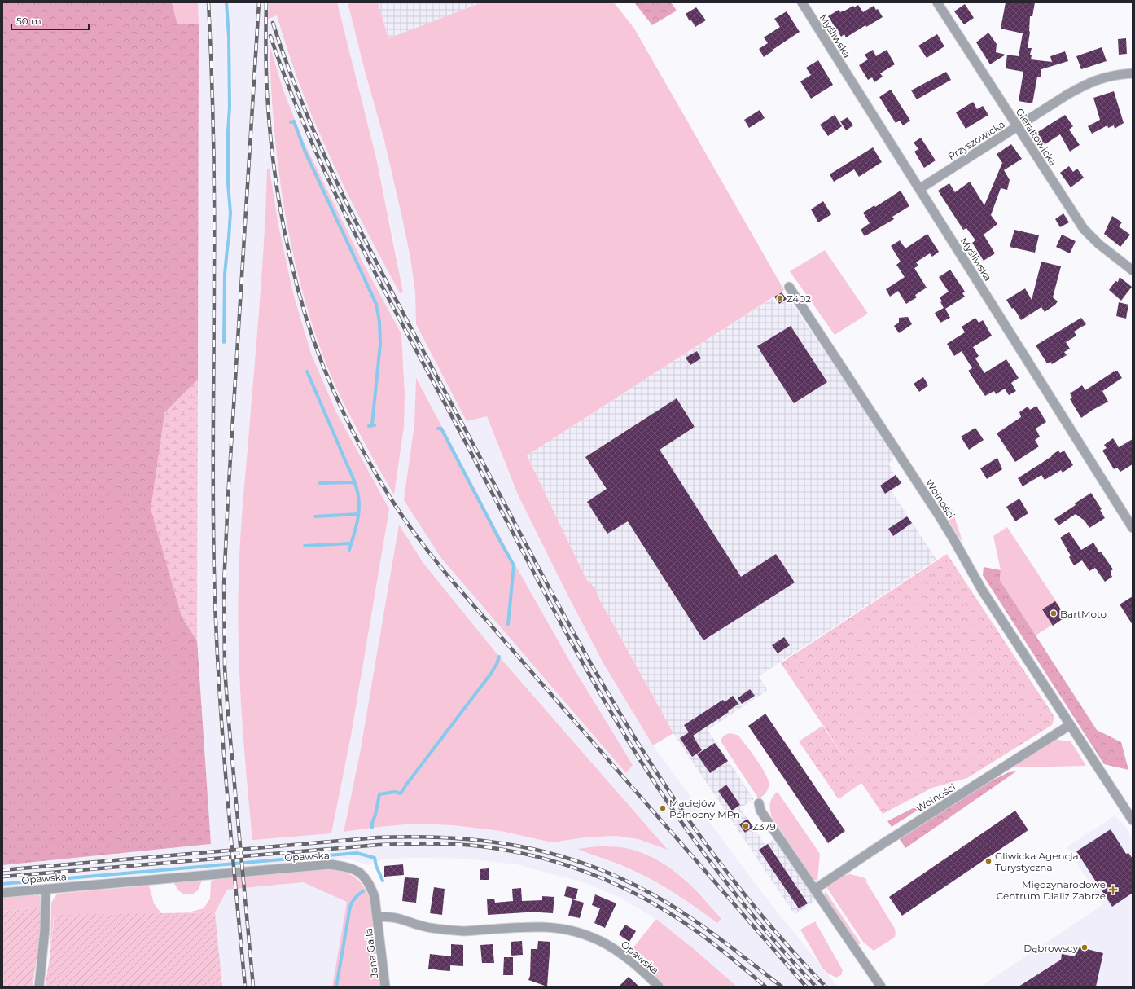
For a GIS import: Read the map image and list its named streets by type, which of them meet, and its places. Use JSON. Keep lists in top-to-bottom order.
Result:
{
  "streets": {
    "street": [
      "Myśliwska",
      "Gierałtowicka",
      "Przyszowicka",
      "Wolności",
      "Opawska",
      "Jana Galla"
    ]
  },
  "crossings": [
    ["Myśliwska", "Przyszowicka"],
    ["Gierałtowicka", "Przyszowicka"],
    ["Opawska", "Jana Galla"]
  ],
  "places": {
    "other": [
      "Z402",
      "BartMoto",
      "Maciejów Północny MPn",
      "Z379",
      "Gliwicka Agencja Turystyczna",
      "Dąbrowscy"
    ],
    "health": ["Międzynarodowe Centrum Dializ Zabrze"]
  },
  "scale_bar": "50 m"
}
